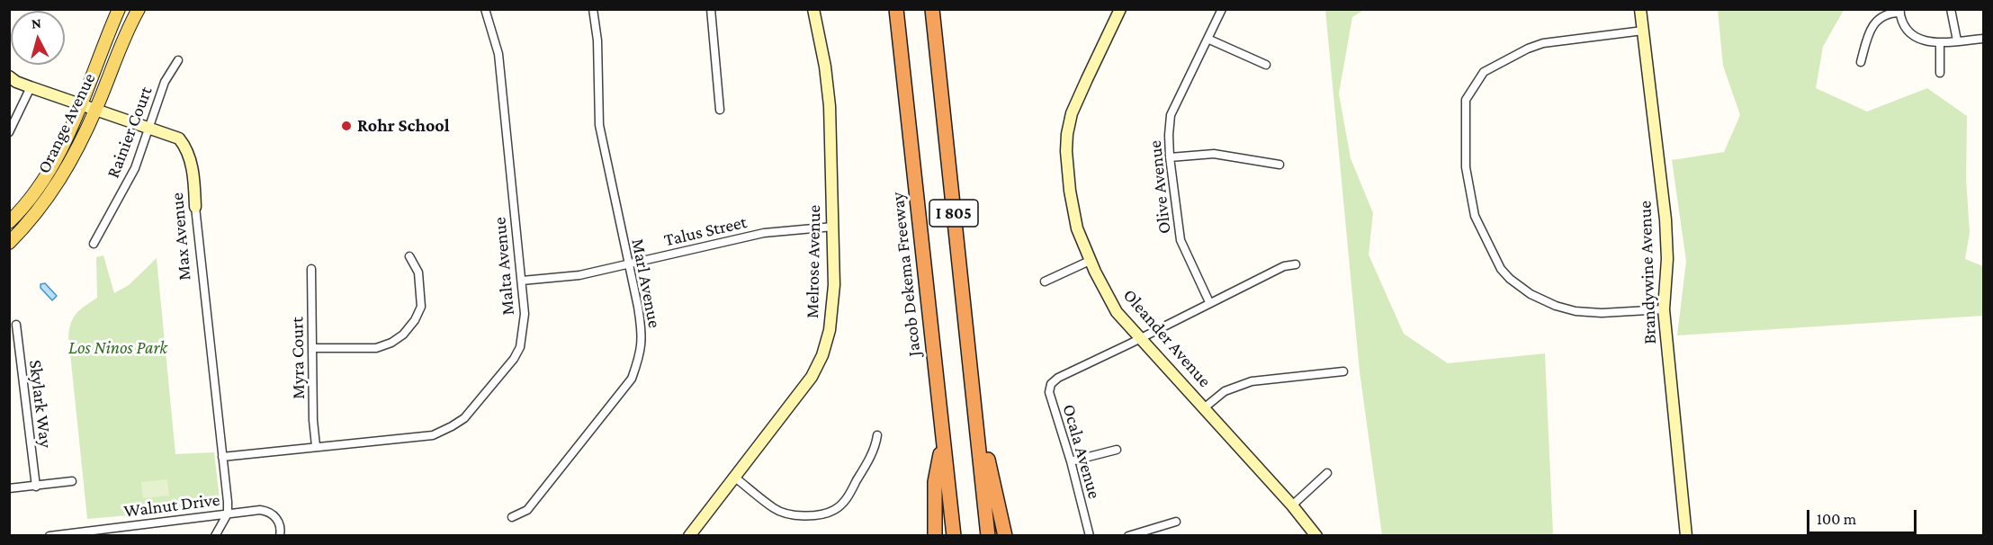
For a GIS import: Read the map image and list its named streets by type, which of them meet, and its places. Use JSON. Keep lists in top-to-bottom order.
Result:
{
  "streets": {
    "highway": ["I 805", "Jacob Dekema Freeway"],
    "main road": ["Orange Avenue"],
    "street": [
      "Rainier Court",
      "Olive Avenue",
      "Talus Street",
      "Max Avenue",
      "Melrose Avenue",
      "Malta Avenue",
      "Brandywine Avenue",
      "Marl Avenue",
      "Oleander Avenue",
      "Myra Court",
      "Skylark Way",
      "Ocala Avenue",
      "Walnut Drive"
    ]
  },
  "crossings": [
    ["Orange Avenue", "Max Avenue"],
    ["Rainier Court", "Max Avenue"],
    ["Talus Street", "Melrose Avenue"],
    ["Talus Street", "Malta Avenue"],
    ["Talus Street", "Marl Avenue"],
    ["Max Avenue", "Malta Avenue"],
    ["Max Avenue", "Walnut Drive"],
    ["Malta Avenue", "Myra Court"],
    ["Oleander Avenue", "Ocala Avenue"]
  ],
  "parks": ["Los Ninos Park"],
  "places": ["Rohr School"],
  "scale_bar": "100 m",
  "north": "top"
}
